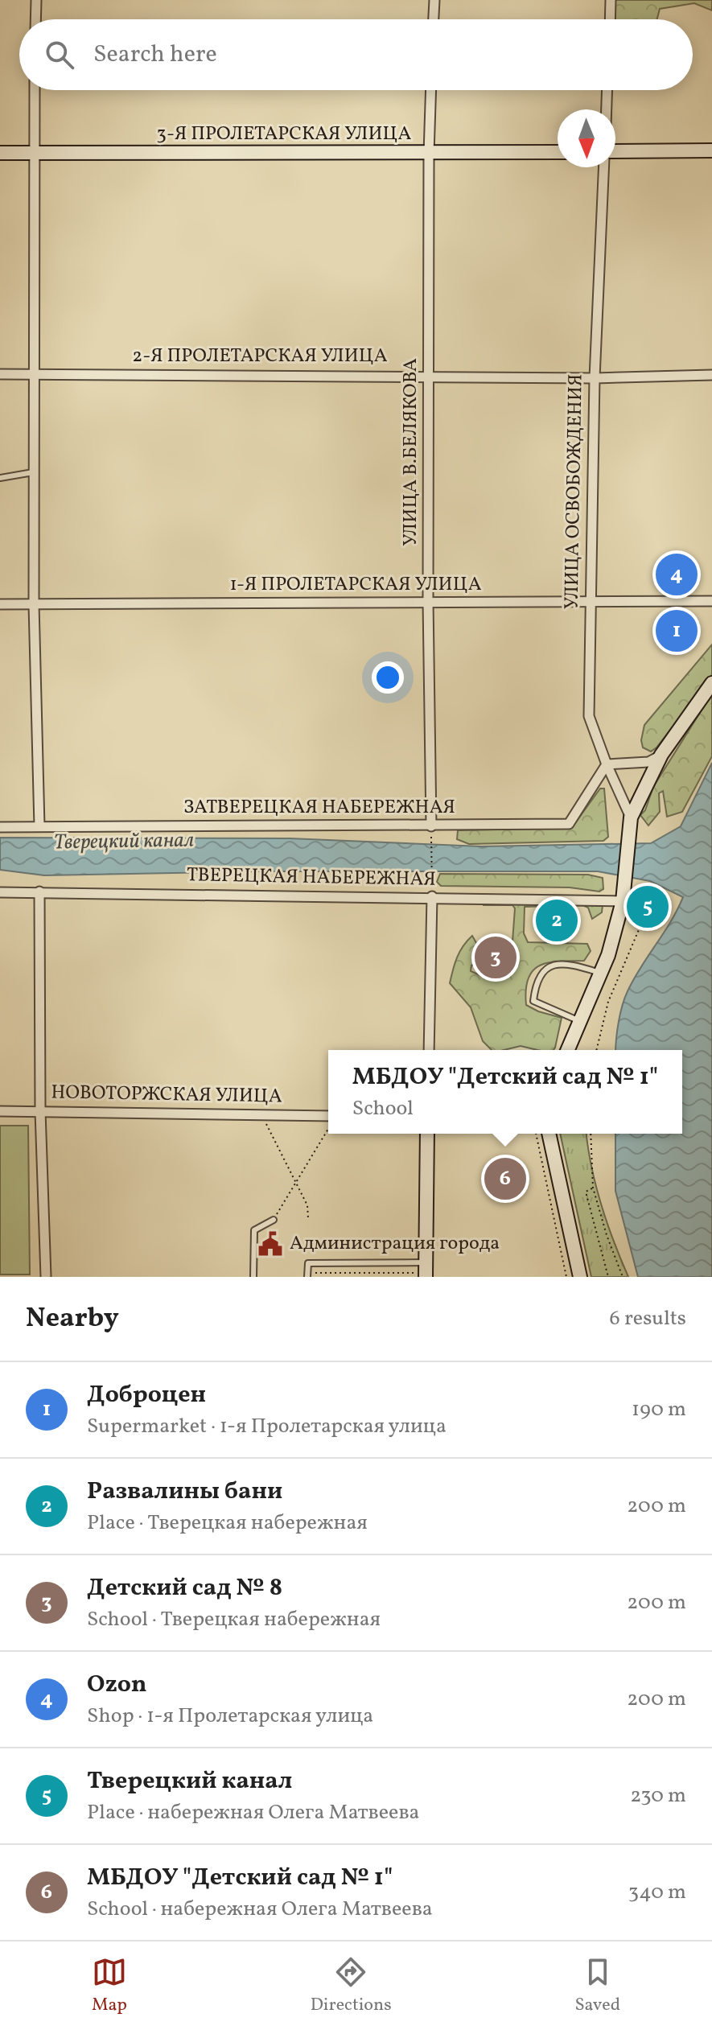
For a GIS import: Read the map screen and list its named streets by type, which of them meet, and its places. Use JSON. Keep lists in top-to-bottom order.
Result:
{
  "streets": {
    "street": [
      "3-Я ПРОЛЕТАРСКАЯ УЛИЦА",
      "2-Я ПРОЛЕТАРСКАЯ УЛИЦА",
      "УЛИЦА В.БЕЛЯКОВА",
      "УЛИЦА ОСВОБОЖДЕНИЯ",
      "1-Я ПРОЛЕТАРСКАЯ УЛИЦА",
      "ЗАТВЕРЕЦКАЯ НАБЕРЕЖНАЯ",
      "ТВЕРЕЦКАЯ НАБЕРЕЖНАЯ",
      "НОВОТОРЖСКАЯ УЛИЦА"
    ]
  },
  "crossings": [
    ["3-Я ПРОЛЕТАРСКАЯ УЛИЦА", "УЛИЦА В.БЕЛЯКОВА"],
    ["2-Я ПРОЛЕТАРСКАЯ УЛИЦА", "УЛИЦА В.БЕЛЯКОВА"],
    ["2-Я ПРОЛЕТАРСКАЯ УЛИЦА", "УЛИЦА ОСВОБОЖДЕНИЯ"],
    ["УЛИЦА В.БЕЛЯКОВА", "1-Я ПРОЛЕТАРСКАЯ УЛИЦА"],
    ["УЛИЦА В.БЕЛЯКОВА", "ЗАТВЕРЕЦКАЯ НАБЕРЕЖНАЯ"],
    ["УЛИЦА ОСВОБОЖДЕНИЯ", "1-Я ПРОЛЕТАРСКАЯ УЛИЦА"],
    ["УЛИЦА ОСВОБОЖДЕНИЯ", "ЗАТВЕРЕЦКАЯ НАБЕРЕЖНАЯ"]
  ],
  "water": ["Тверецкий канал"],
  "places": {
    "public building": ["Администрация города"]
  },
  "north": "bottom",
  "page": {
    "search": "Search here",
    "pins": [
      "4",
      "1",
      "5",
      "2",
      "3",
      "6"
    ],
    "popup": ["МБДОУ \"Детский сад № 1\"", "School"],
    "heading": ["Nearby", "6 results"],
    "list": [
      {
        "mark": "1",
        "name": "Доброцен",
        "note": "Supermarket · 1-я Пролетарская улица",
        "value": "190 m"
      },
      {
        "mark": "2",
        "name": "Развалины бани",
        "note": "Place · Тверецкая набережная",
        "value": "200 m"
      },
      {
        "mark": "3",
        "name": "Детский сад № 8",
        "note": "School · Тверецкая набережная",
        "value": "200 m"
      },
      {
        "mark": "4",
        "name": "Ozon",
        "note": "Shop · 1-я Пролетарская улица",
        "value": "200 m"
      },
      {
        "mark": "5",
        "name": "Тверецкий канал",
        "note": "Place · набережная Олега Матвеева",
        "value": "230 m"
      },
      {
        "mark": "6",
        "name": "МБДОУ \"Детский сад № 1\"",
        "note": "School · набережная Олега Матвеева",
        "value": "340 m"
      }
    ],
    "nav": ["Map", "Directions", "Saved"]
  }
}
